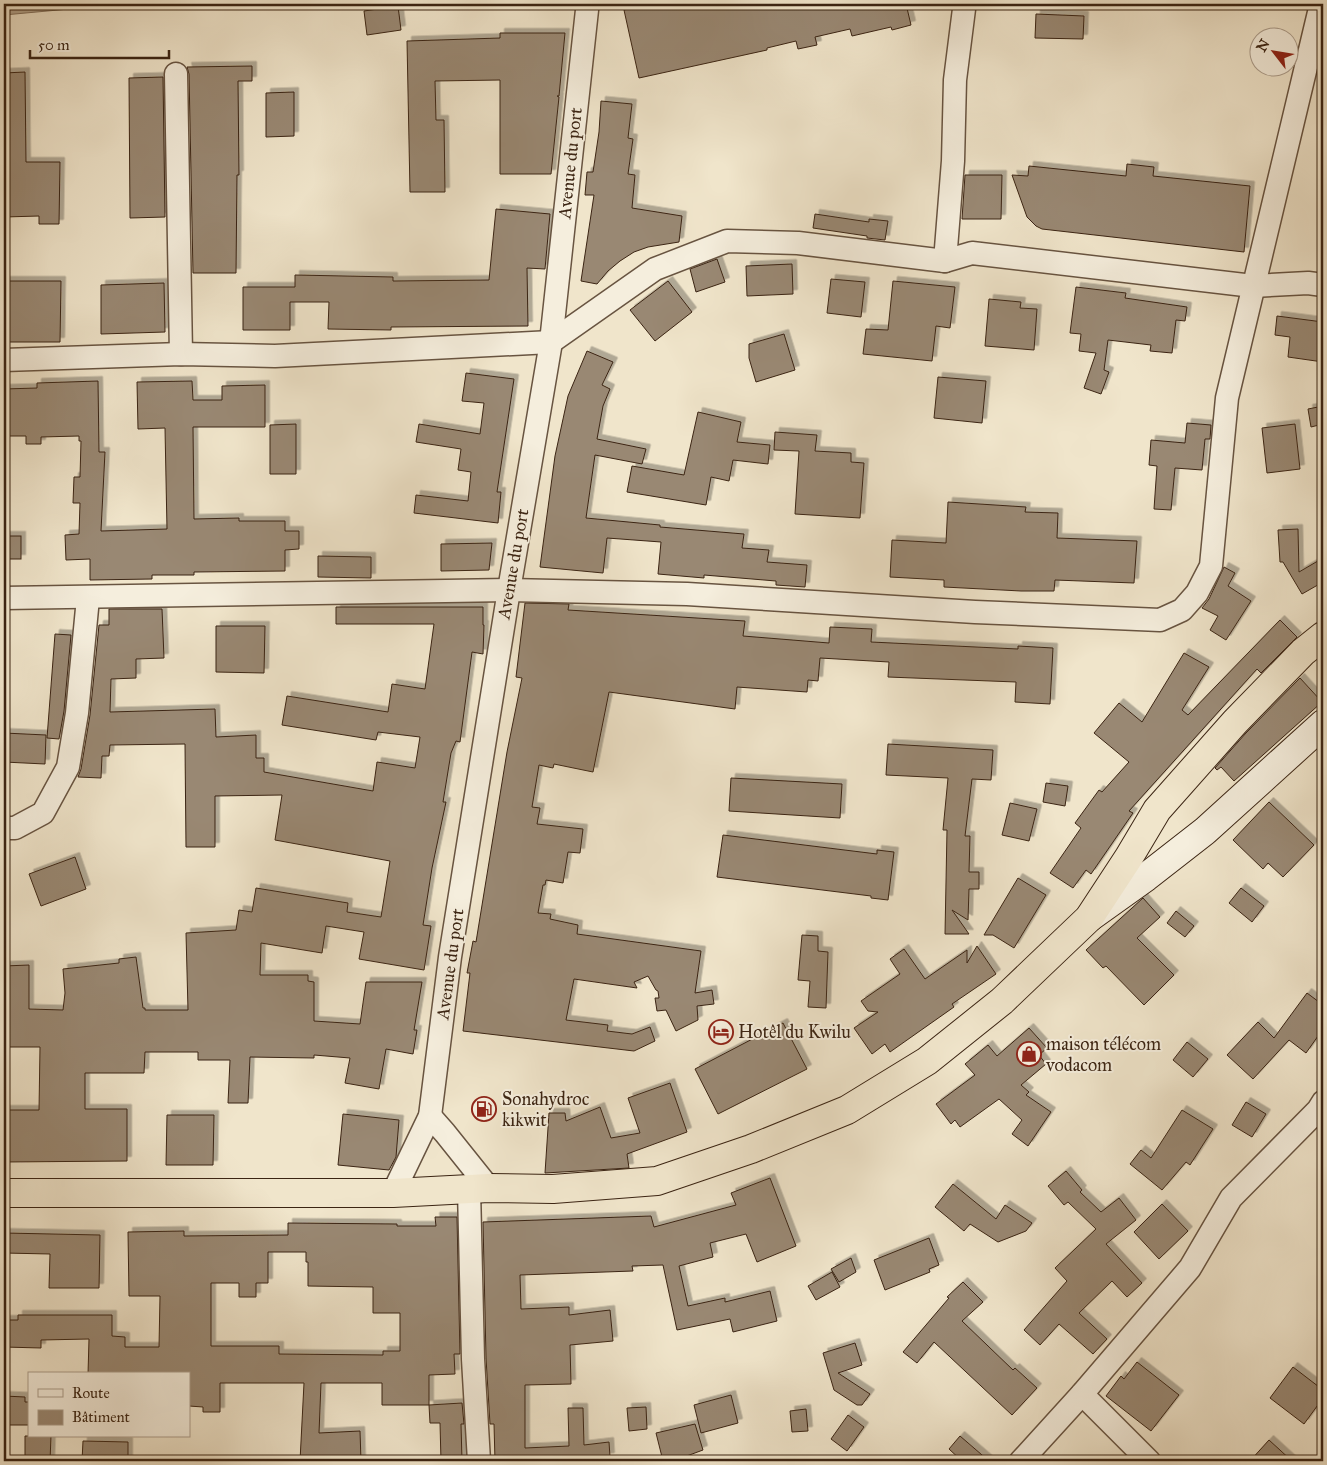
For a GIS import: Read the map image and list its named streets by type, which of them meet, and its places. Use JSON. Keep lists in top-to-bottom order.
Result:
{
  "streets": {
    "street": ["Avenue du port"]
  },
  "places": {
    "hotel": ["Hotêl du Kwilu"],
    "shop": ["maison télécom vodacom"],
    "fuel station": ["Sonahydroc kikwit"]
  },
  "legend": ["Route", "Bâtiment"],
  "scale_bar": "50 m",
  "north": "top left"
}
